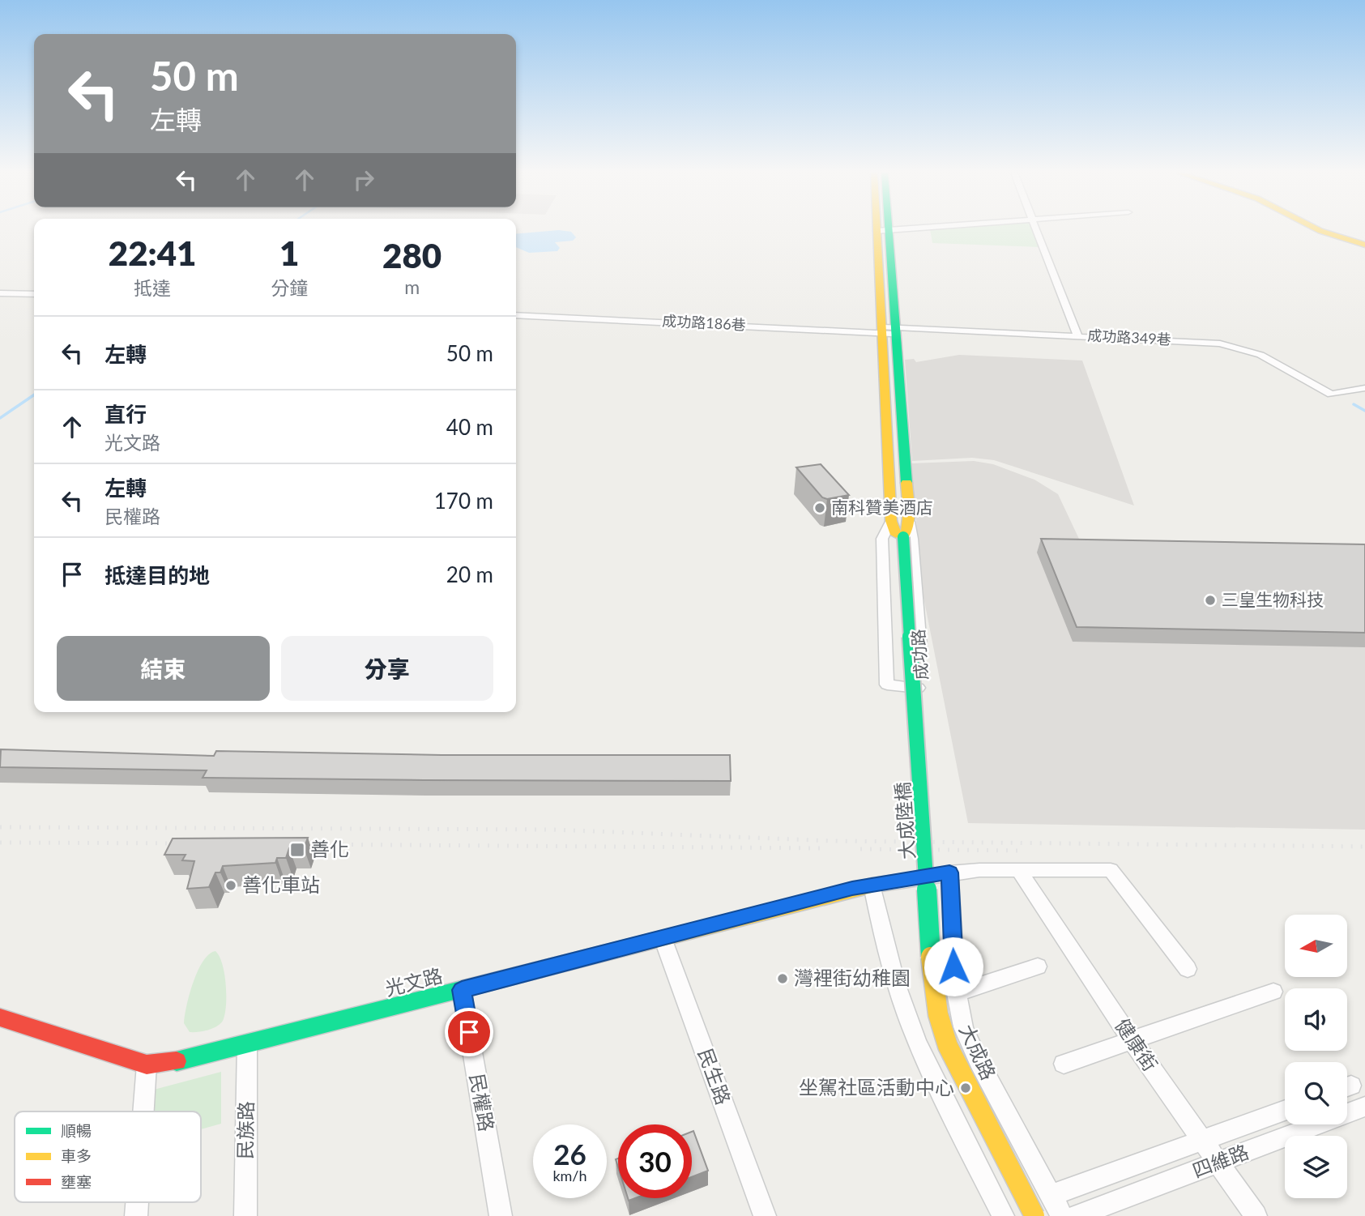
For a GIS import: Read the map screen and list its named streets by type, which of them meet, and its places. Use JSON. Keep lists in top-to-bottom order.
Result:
{
  "streets": {
    "main road": ["成功路", "大成陸橋", "光文路"],
    "street": [
      "成功路186巷",
      "成功路349巷",
      "健康街",
      "大成路",
      "民生路",
      "民權路",
      "民族路",
      "四維路"
    ]
  },
  "crossings": [
    ["成功路186巷", "成功路349巷"],
    ["成功路186巷", "成功路"],
    ["成功路349巷", "成功路"],
    ["成功路", "大成陸橋"],
    ["光文路", "民生路"],
    ["光文路", "民權路"],
    ["光文路", "民族路"],
    ["健康街", "四維路"],
    ["大成路", "四維路"]
  ],
  "places": {
    "other": [
      "南科贊美酒店",
      "三皇生物科技",
      "善化車站",
      "灣裡街幼稚園",
      "坐駕社區活動中心"
    ],
    "transit": ["善化"]
  },
  "legend": ["順暢", "車多", "壅塞"],
  "north": "left",
  "page": {
    "turn": ["50 m", "左轉"],
    "eta": [
      "22:41",
      "抵達",
      "1",
      "分鐘",
      "280",
      "m"
    ],
    "list": [
      {
        "name": "左轉",
        "value": "50 m"
      },
      {
        "name": "直行",
        "note": "光文路",
        "value": "40 m"
      },
      {
        "name": "左轉",
        "note": "民權路",
        "value": "170 m"
      },
      {
        "name": "抵達目的地",
        "value": "20 m"
      }
    ],
    "buttons": ["結束", "分享"],
    "speed": "26 km/h",
    "limit": "30"
  }
}
